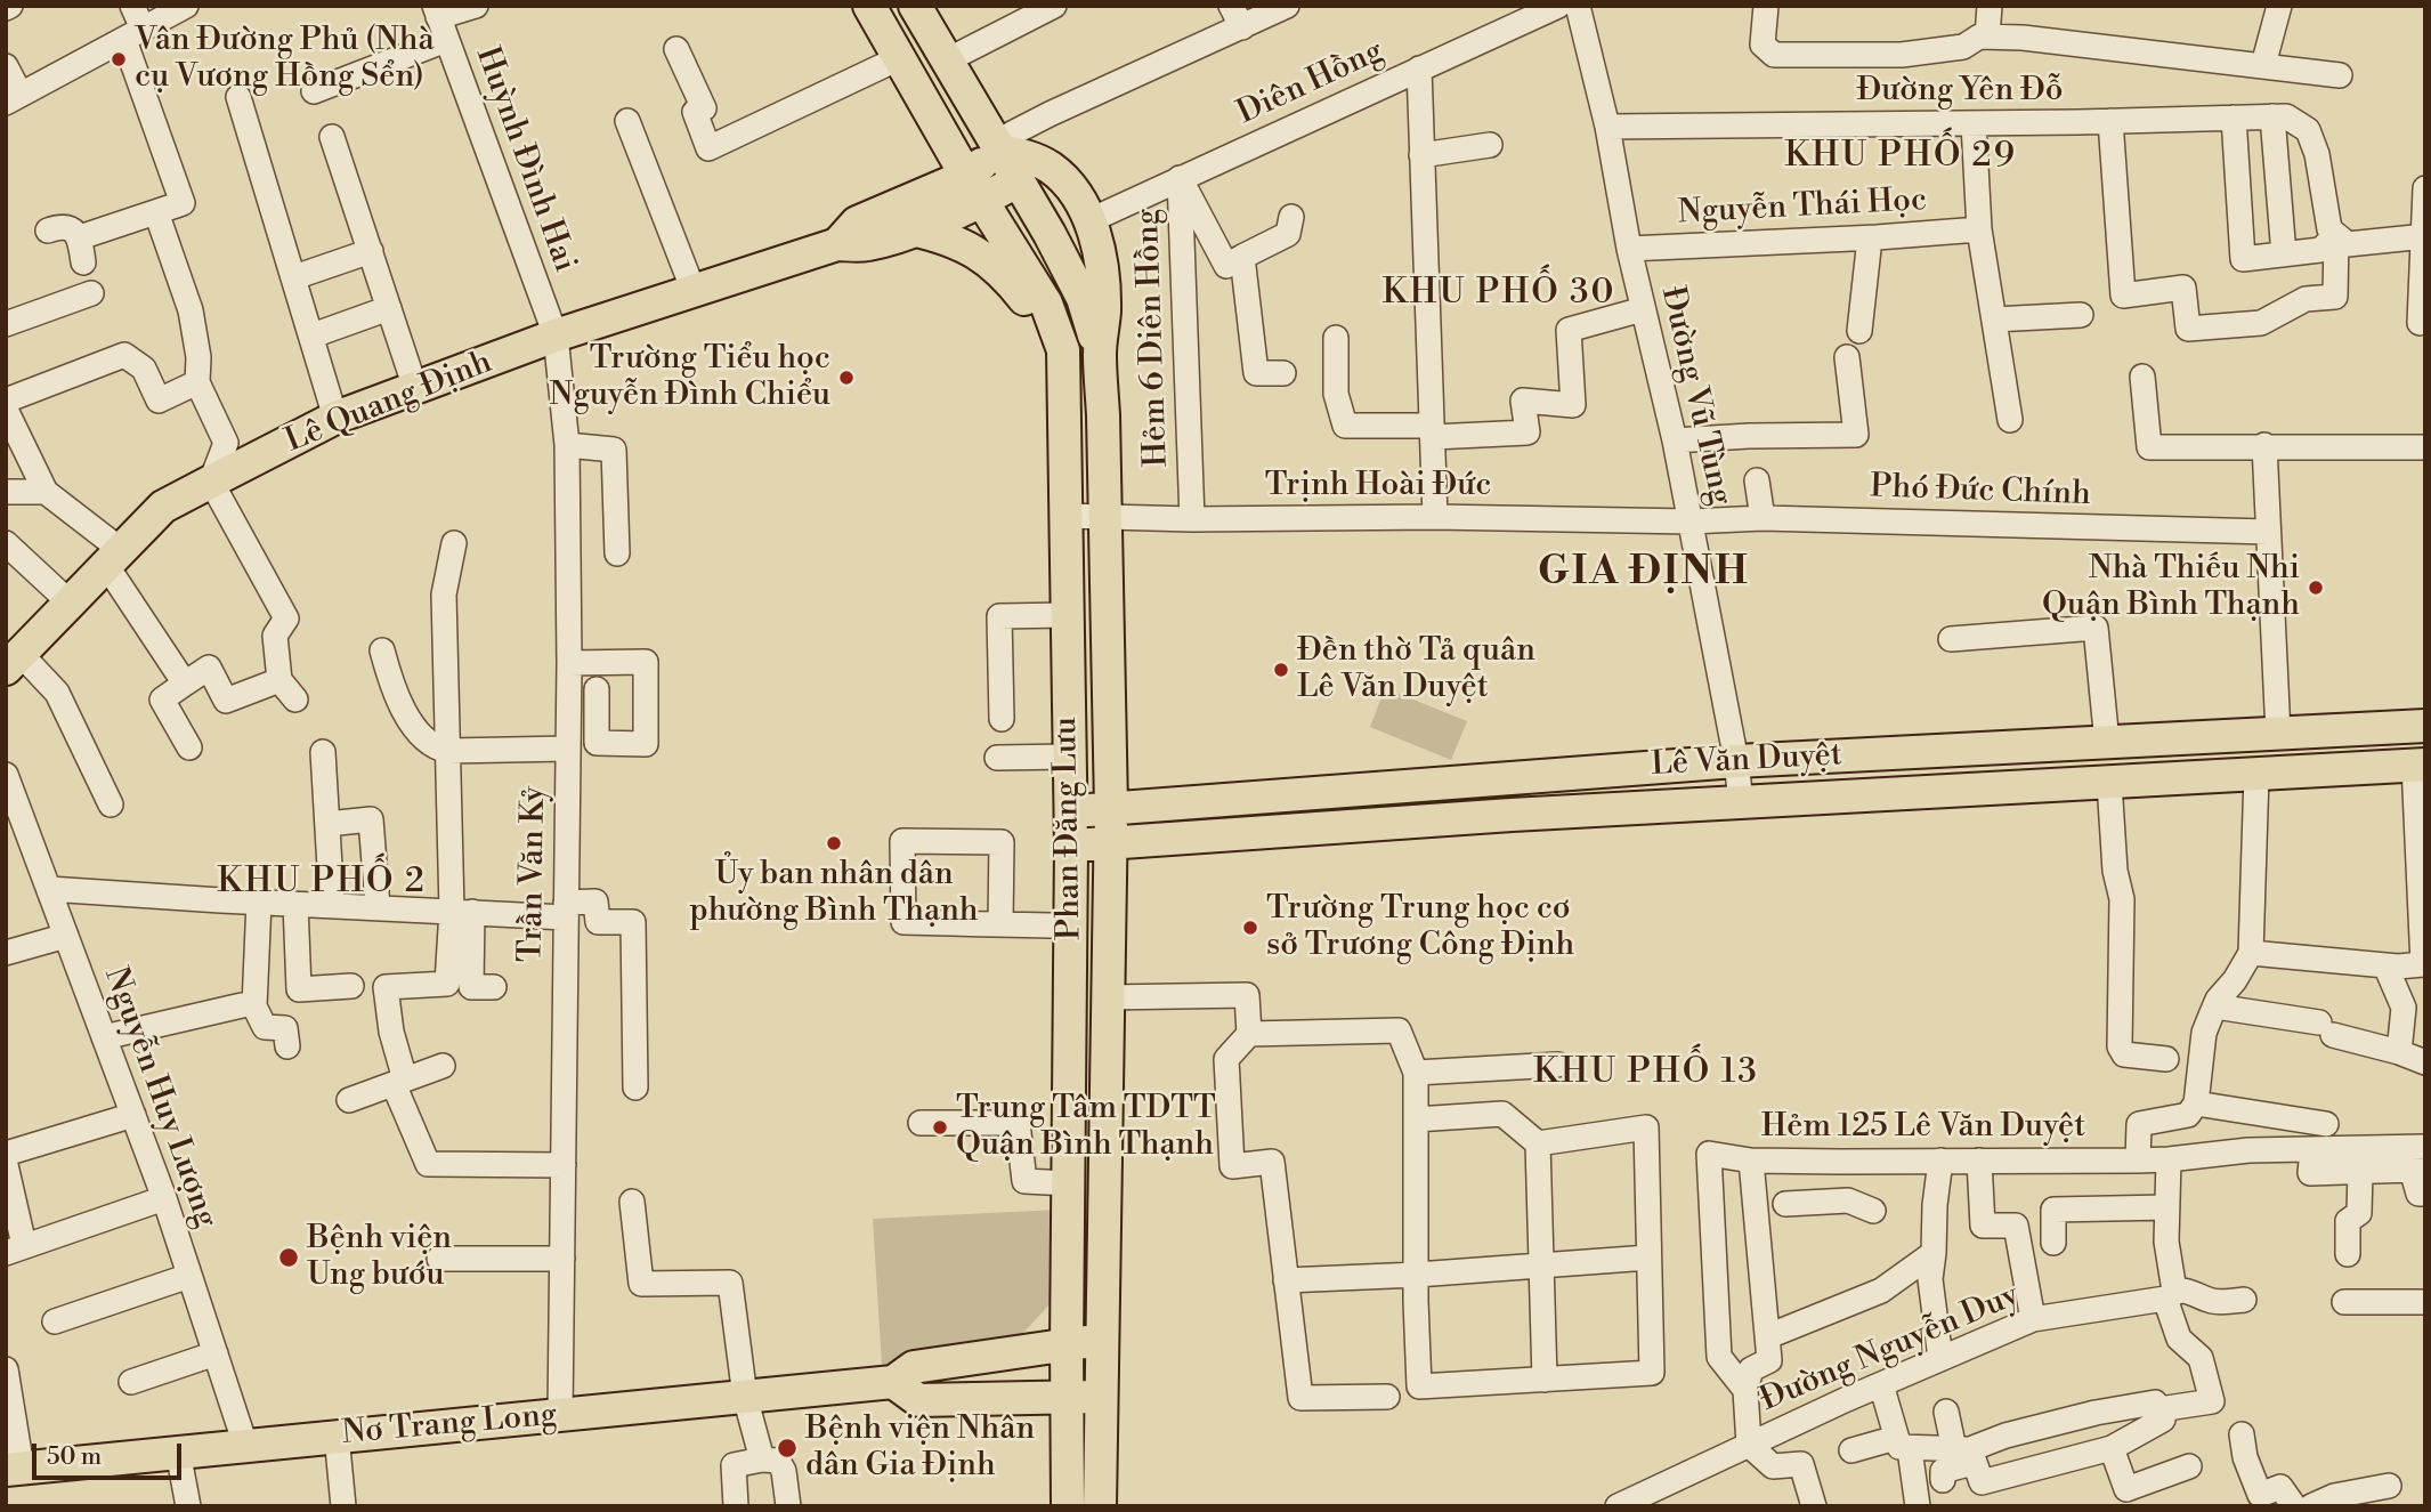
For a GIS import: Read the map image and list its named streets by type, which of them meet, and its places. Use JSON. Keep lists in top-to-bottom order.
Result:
{
  "streets": {
    "main road": [
      "Lê Quang Định",
      "Lê Văn Duyệt",
      "Phan Đăng Lưu",
      "Nơ Trang Long"
    ],
    "street": [
      "Diên Hồng",
      "Đường Yên Đỗ",
      "Huỳnh Đình Hai",
      "Nguyễn Thái Học",
      "Hẻm 6 Diên Hồng",
      "Đường Vũ Tùng",
      "Trịnh Hoài Đức",
      "Phó Đức Chính",
      "Trần Văn Kỷ",
      "Nguyễn Huy Lượng",
      "Hẻm 125 Lê Văn Duyệt",
      "Đường Nguyễn Duy"
    ]
  },
  "crossings": [
    ["Diên Hồng", "Hẻm 6 Diên Hồng"],
    ["Diên Hồng", "Phan Đăng Lưu"],
    ["Đường Yên Đỗ", "Đường Vũ Tùng"],
    ["Huỳnh Đình Hai", "Lê Quang Định"],
    ["Huỳnh Đình Hai", "Trần Văn Kỷ"],
    ["Nguyễn Thái Học", "Đường Vũ Tùng"],
    ["Hẻm 6 Diên Hồng", "Trịnh Hoài Đức"],
    ["Đường Vũ Tùng", "Trịnh Hoài Đức"],
    ["Đường Vũ Tùng", "Phó Đức Chính"],
    ["Đường Vũ Tùng", "Lê Văn Duyệt"],
    ["Lê Quang Định", "Phan Đăng Lưu"],
    ["Lê Quang Định", "Trần Văn Kỷ"],
    ["Trịnh Hoài Đức", "Phó Đức Chính"],
    ["Trịnh Hoài Đức", "Phan Đăng Lưu"],
    ["Lê Văn Duyệt", "Phan Đăng Lưu"],
    ["Phan Đăng Lưu", "Nơ Trang Long"],
    ["Trần Văn Kỷ", "Nơ Trang Long"],
    ["Nguyễn Huy Lượng", "Nơ Trang Long"]
  ],
  "districts": [
    "KHU PHỐ 29",
    "KHU PHỐ 30",
    "GIA ĐỊNH",
    "KHU PHỐ 2",
    "KHU PHỐ 13"
  ],
  "places": [
    "Vân Đường Phủ (Nhà cụ Vương Hồng Sển)",
    "Trường Tiểu học Nguyễn Đình Chiểu",
    "Nhà Thiếu Nhi Quận Bình Thạnh",
    "Đền thờ Tả quân Lê Văn Duyệt",
    "Ủy ban nhân dân phường Bình Thạnh",
    "Trường Trung học cơ sở Trương Công Định",
    "Trung Tâm TDTT Quận Bình Thạnh",
    "Bệnh viện Ung bướu",
    "Bệnh viện Nhân dân Gia Định"
  ],
  "scale_bar": "50 m"
}
